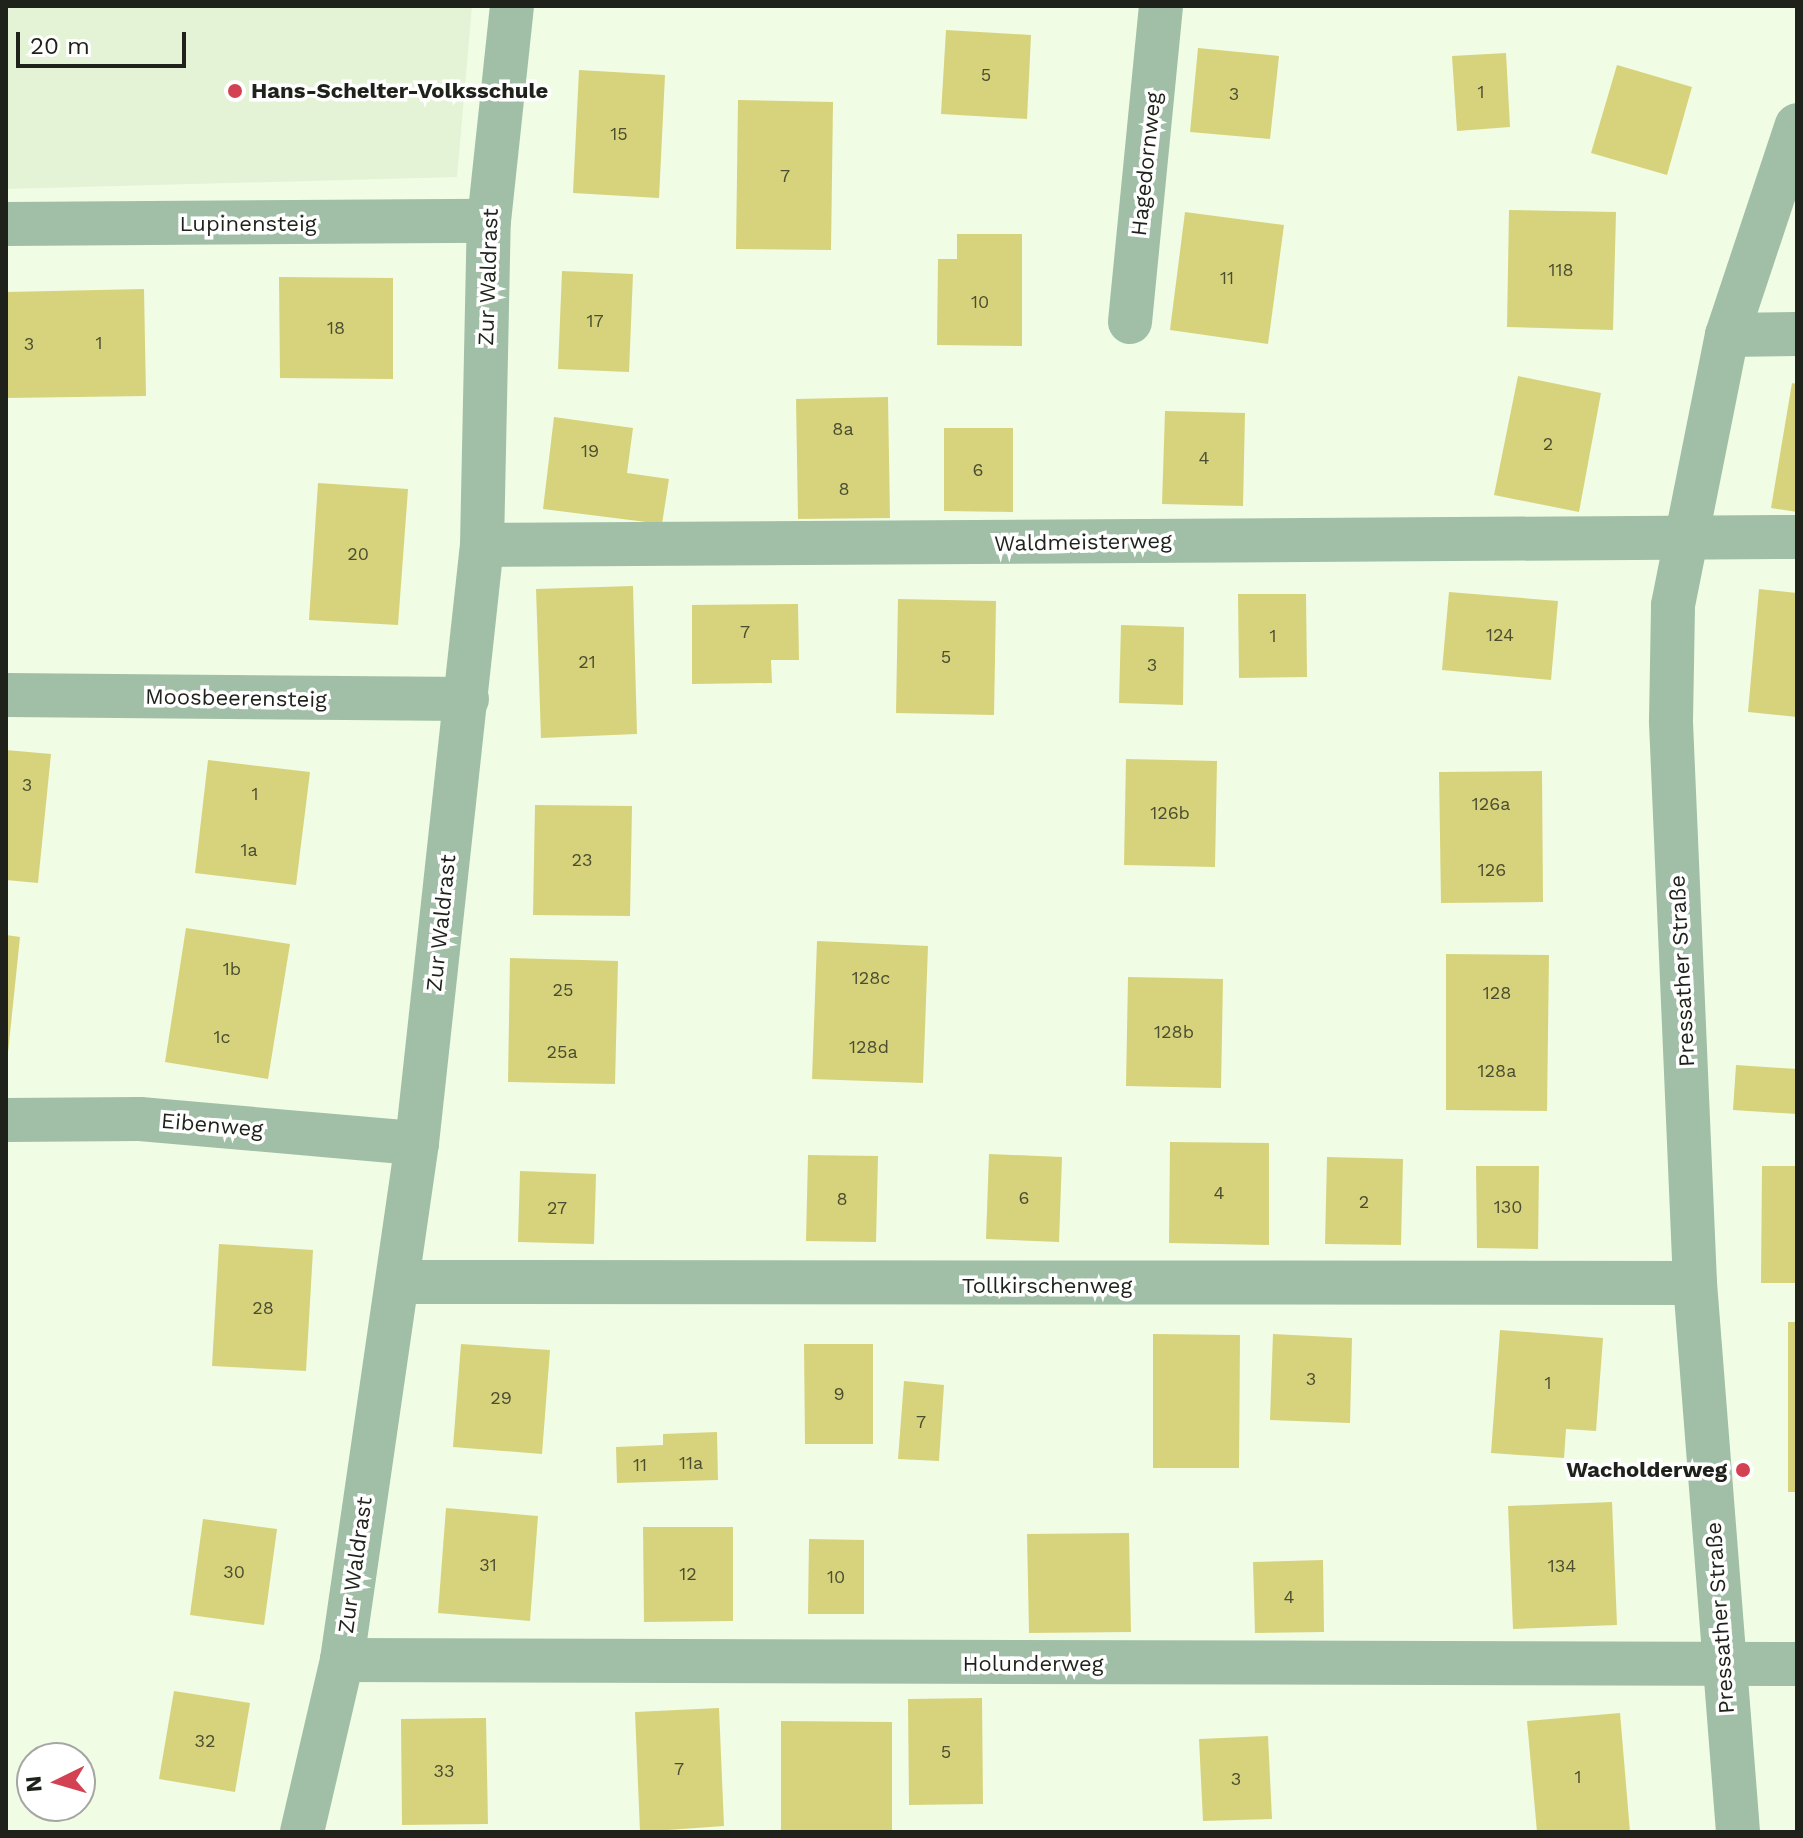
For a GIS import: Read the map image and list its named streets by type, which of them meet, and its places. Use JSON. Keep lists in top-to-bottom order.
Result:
{
  "streets": {
    "street": [
      "Hagedornweg",
      "Lupinensteig",
      "Zur Waldrast",
      "Waldmeisterweg",
      "Moosbeerensteig",
      "Pressather Straße",
      "Eibenweg",
      "Tollkirschenweg",
      "Holunderweg"
    ]
  },
  "crossings": [
    ["Lupinensteig", "Zur Waldrast"],
    ["Zur Waldrast", "Waldmeisterweg"],
    ["Zur Waldrast", "Moosbeerensteig"],
    ["Zur Waldrast", "Eibenweg"],
    ["Zur Waldrast", "Tollkirschenweg"],
    ["Zur Waldrast", "Holunderweg"],
    ["Waldmeisterweg", "Pressather Straße"],
    ["Pressather Straße", "Tollkirschenweg"],
    ["Pressather Straße", "Holunderweg"]
  ],
  "places": ["Hans-Schelter-Volksschule", "Wacholderweg"],
  "house_numbers": [
    "5",
    "1",
    "3",
    "15",
    "7",
    "118",
    "11",
    "10",
    "17",
    "18",
    "1",
    "3",
    "8a",
    "2",
    "19",
    "4",
    "6",
    "8",
    "20",
    "7",
    "124",
    "1",
    "5",
    "21",
    "3",
    "3",
    "1",
    "126a",
    "126b",
    "1a",
    "23",
    "126",
    "1b",
    "128c",
    "25",
    "128",
    "128b",
    "1c",
    "128d",
    "25a",
    "128a",
    "4",
    "6",
    "8",
    "2",
    "130",
    "27",
    "28",
    "3",
    "1",
    "9",
    "29",
    "7",
    "11a",
    "11",
    "31",
    "134",
    "30",
    "12",
    "10",
    "4",
    "32",
    "5",
    "7",
    "33",
    "1",
    "3"
  ],
  "scale_bar": "20 m",
  "north": "left"
}
